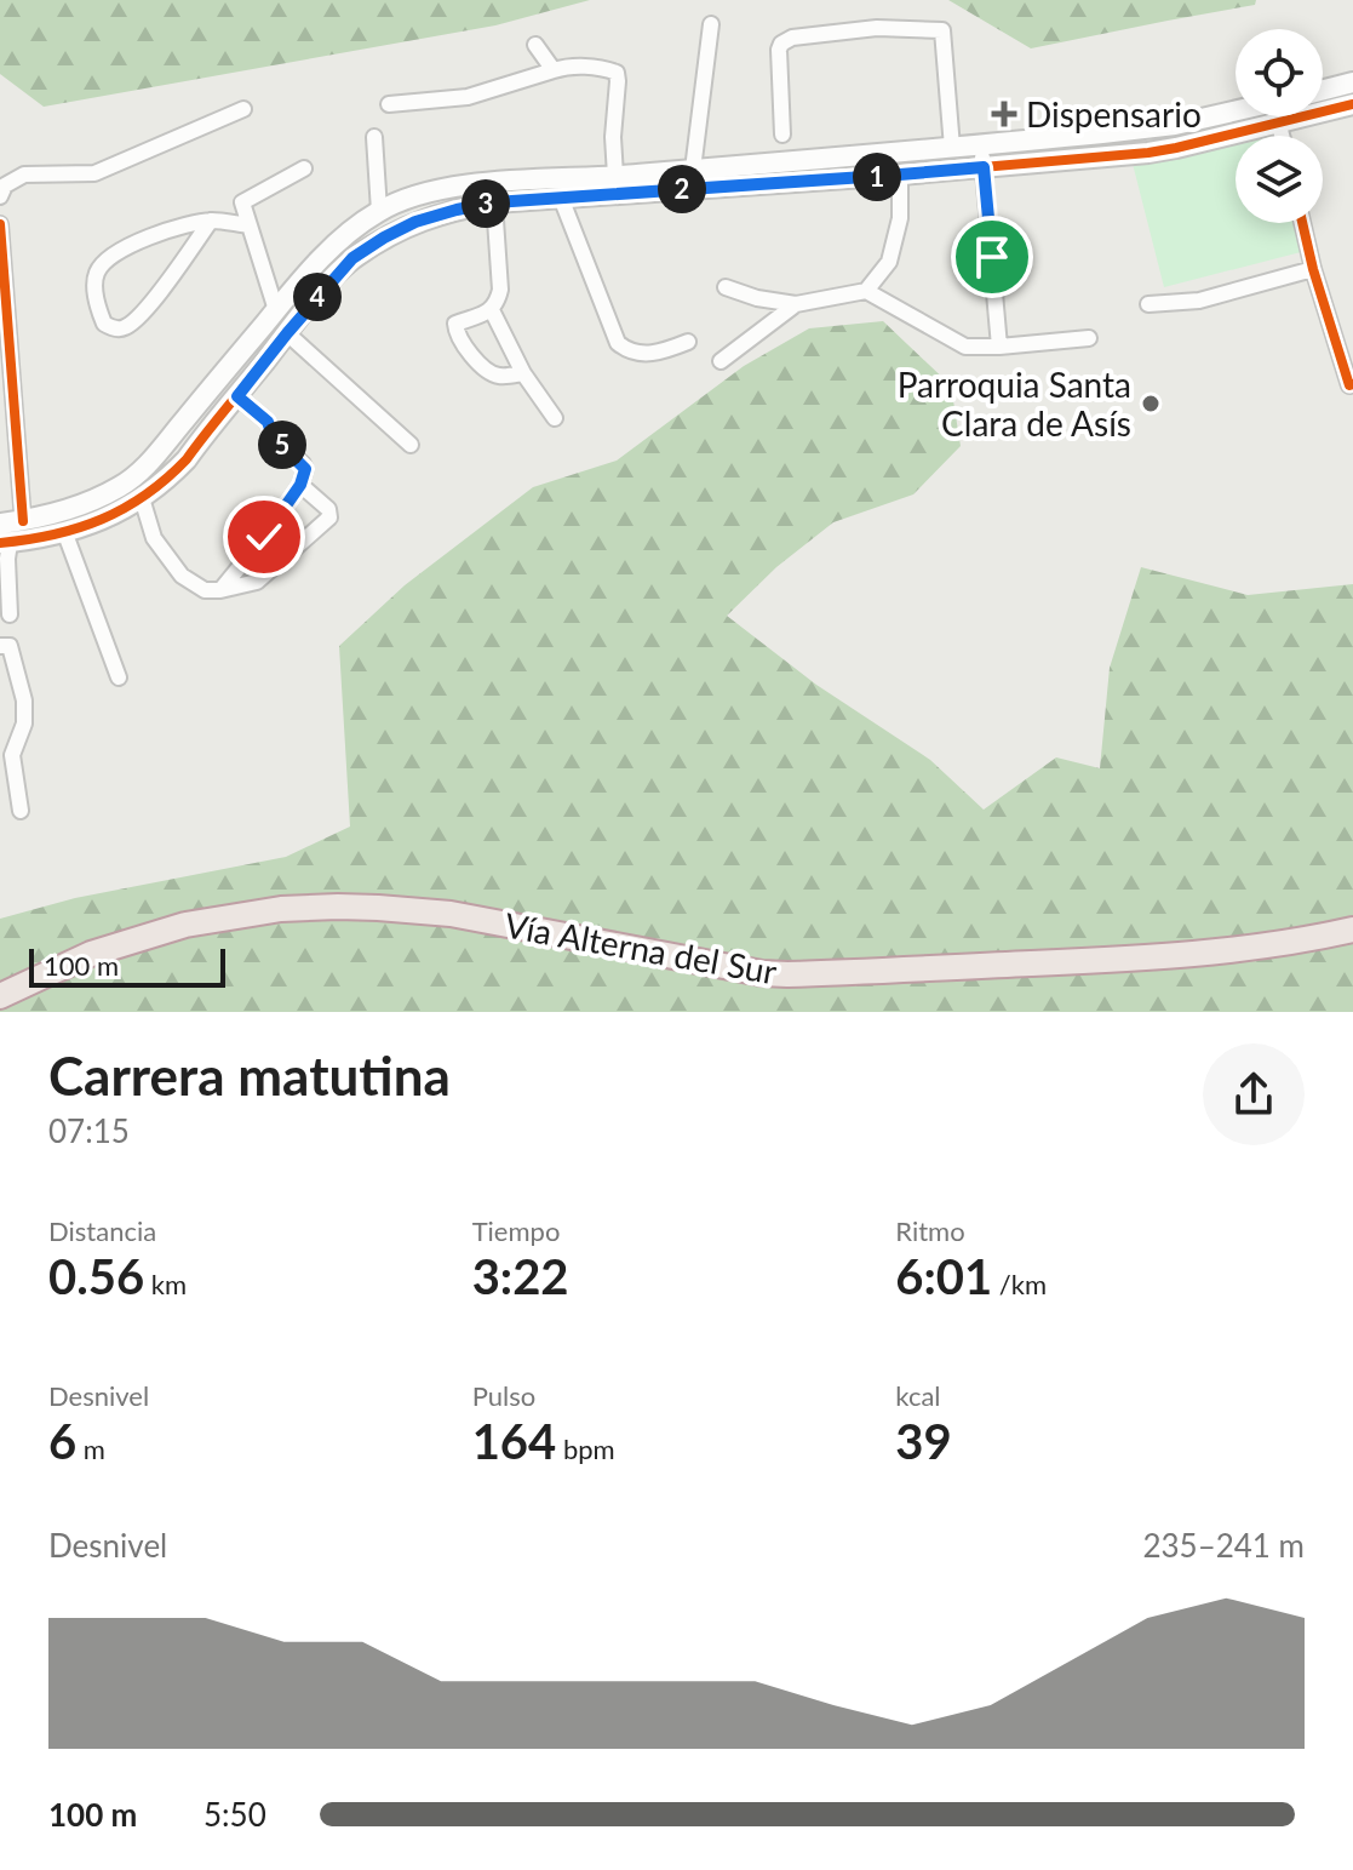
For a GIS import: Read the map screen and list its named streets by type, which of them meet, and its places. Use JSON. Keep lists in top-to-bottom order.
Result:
{
  "streets": {
    "highway": ["Vía Alterna del Sur"]
  },
  "places": {
    "health": ["Dispensario"],
    "other": ["Parroquia Santa Clara de Asís"]
  },
  "scale_bar": "100 m",
  "page": {
    "pins": [
      "1",
      "2",
      "3",
      "4",
      "5"
    ],
    "scale": "100 m",
    "heading": ["Carrera matutina", "07:15"],
    "stats": [
      ["Distancia", "0.56 km"],
      ["Tiempo", "3:22"],
      ["Ritmo", "6:01 /km"],
      ["Desnivel", "6 m"],
      ["Pulso", "164 bpm"],
      ["kcal", "39"]
    ],
    "chart": ["Desnivel", "235–241 m"],
    "list": [
      {
        "name": "100 m",
        "note": "5:50"
      }
    ]
  }
}
